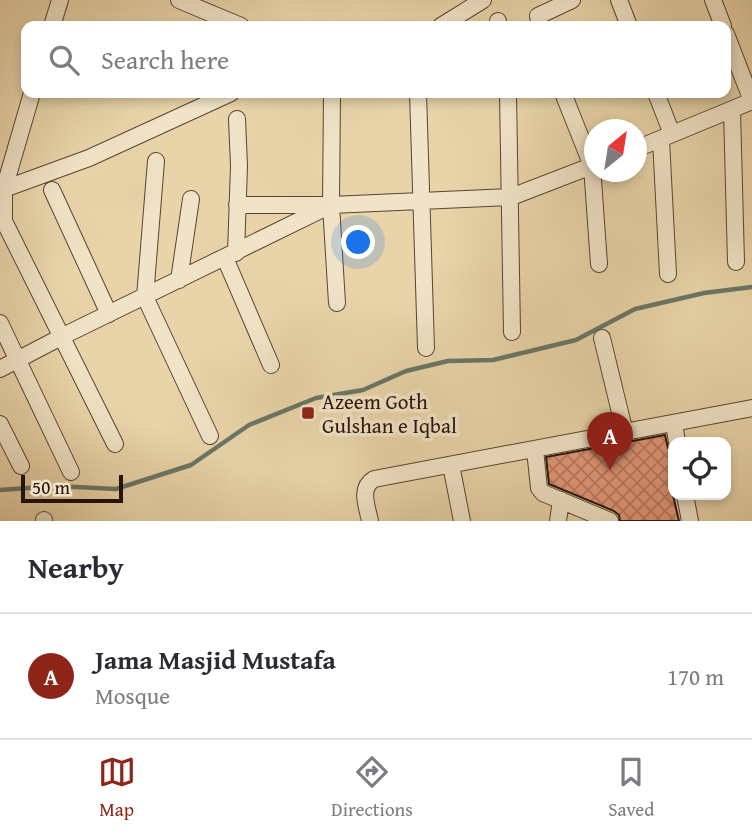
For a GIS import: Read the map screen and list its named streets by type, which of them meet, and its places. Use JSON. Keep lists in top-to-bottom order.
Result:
{
  "places": {
    "transit": ["Azeem Goth Gulshan e Iqbal"]
  },
  "scale_bar": "50 m",
  "north": "top right",
  "page": {
    "search": "Search here",
    "pins": "A",
    "scale": "50 m",
    "heading": "Nearby",
    "list": [
      {
        "mark": "A",
        "name": "Jama Masjid Mustafa",
        "note": "Mosque",
        "value": "170 m"
      }
    ],
    "nav": ["Map", "Directions", "Saved"]
  }
}
